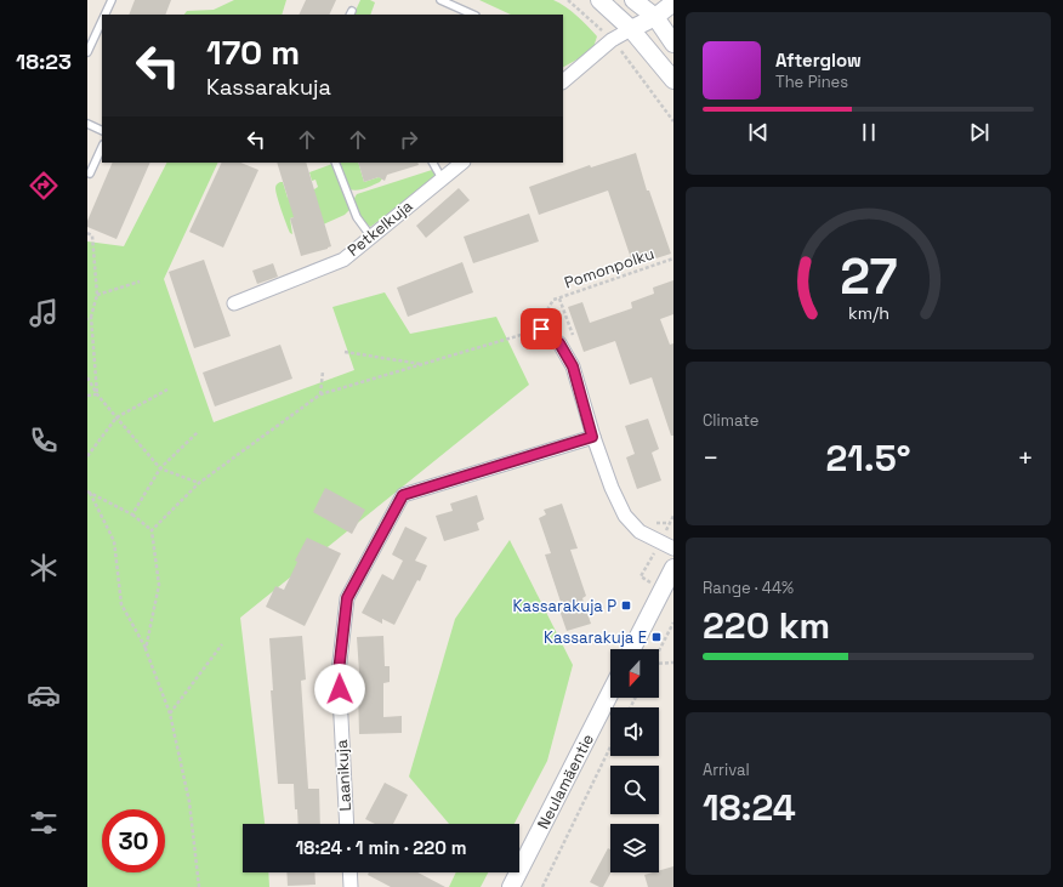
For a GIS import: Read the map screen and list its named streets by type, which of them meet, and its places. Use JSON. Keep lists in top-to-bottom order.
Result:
{
  "streets": {
    "street": ["Petkelkuja", "Laanikuja", "Neulamäentie"],
    "path": ["Pomonpolku"]
  },
  "places": {
    "transit": ["Kassarakuja P", "Kassarakuja E"]
  },
  "north": "bottom",
  "page": {
    "tabs": "18:23",
    "turn": ["170 m", "Kassarakuja"],
    "song": ["Afterglow", "The Pines"],
    "tile": [
      "Climate",
      ["Range · 44%", "220 km"],
      ["Arrival", "18:24"]
    ],
    "heat": ["−", "21.5°", "+"],
    "limit": "30",
    "trip": "18:24 · 1 min · 220 m",
    "gauge": ["27", "km/h"]
  }
}
